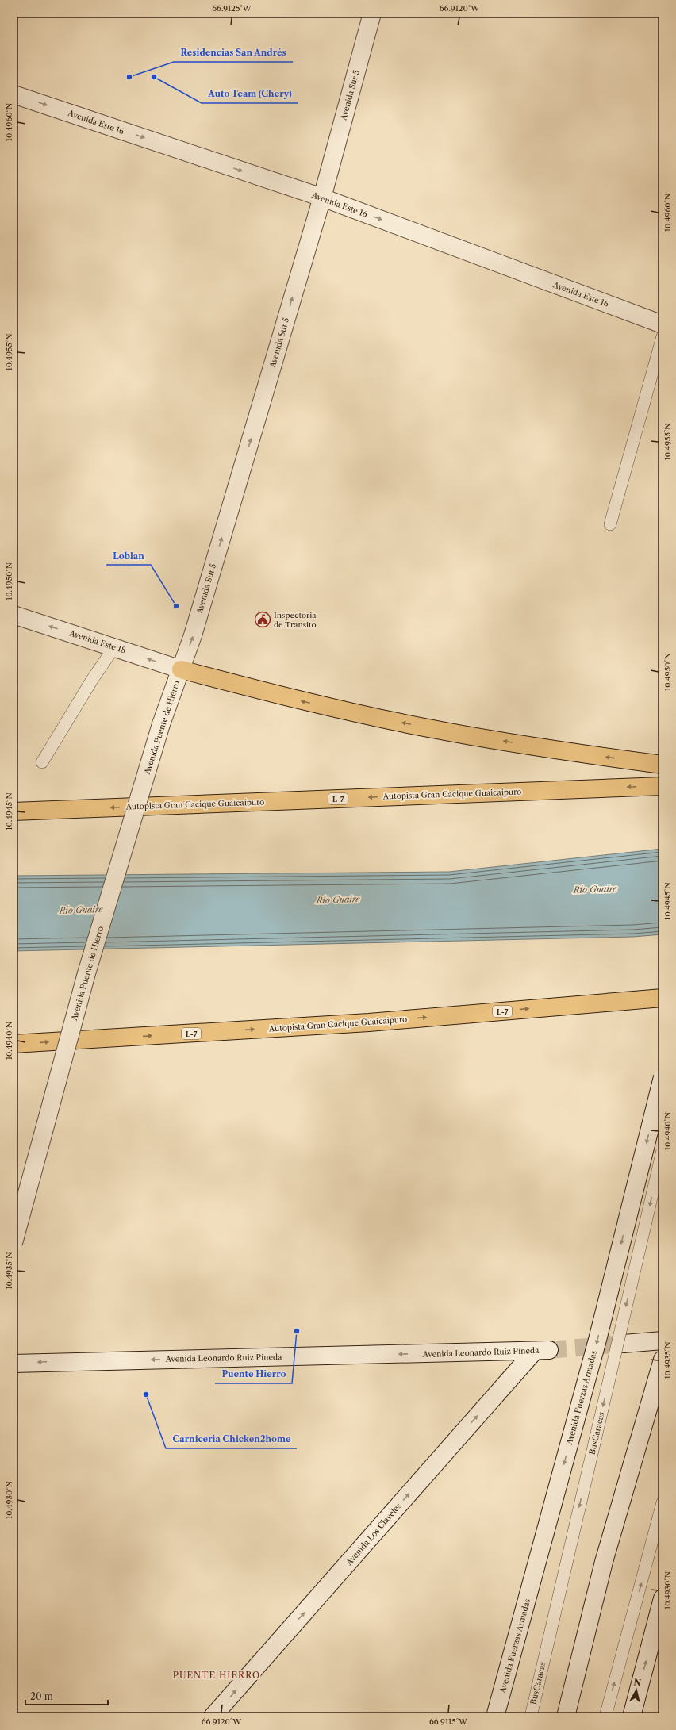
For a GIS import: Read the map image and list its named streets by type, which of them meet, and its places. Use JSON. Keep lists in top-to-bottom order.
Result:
{
  "streets": {
    "highway": ["Autopista Gran Cacique Guaicaipuro", "L-7"],
    "main road": [
      "Avenida Sur 5",
      "Avenida Este 16",
      "Avenida Este 18",
      "Avenida Puente de Hierro",
      "Avenida Leonardo Ruiz Pineda",
      "Avenida Fuerzas Armadas",
      "Avenida Los Claveles"
    ],
    "lane": ["BusCaracas"]
  },
  "crossings": [
    ["Avenida Sur 5", "Avenida Este 16"],
    ["Avenida Sur 5", "Avenida Este 18"],
    ["Avenida Sur 5", "Avenida Puente de Hierro"],
    ["Avenida Este 18", "Avenida Puente de Hierro"],
    ["Avenida Leonardo Ruiz Pineda", "Avenida Los Claveles"]
  ],
  "one_way": [
    "Avenida Sur 5",
    "Avenida Este 16",
    "Avenida Este 18",
    "Avenida Leonardo Ruiz Pineda",
    "Avenida Los Claveles"
  ],
  "districts": ["PUENTE HIERRO"],
  "water": ["Río Guaire"],
  "places": {
    "other": [
      "Residencias San Andrés",
      "Auto Team (Chery)",
      "Loblan",
      "Puente Hierro",
      "Carnicería Chicken2home"
    ],
    "public building": ["Inspectoria de Transito"]
  },
  "scale_bar": "20 m",
  "north": "top",
  "coordinates": [
    "66.9125°W",
    "66.9120°W",
    "10.4960°N",
    "10.4955°N",
    "10.4950°N",
    "10.4945°N",
    "10.4940°N",
    "10.4935°N",
    "10.4930°N",
    "66.9115°W"
  ]
}
